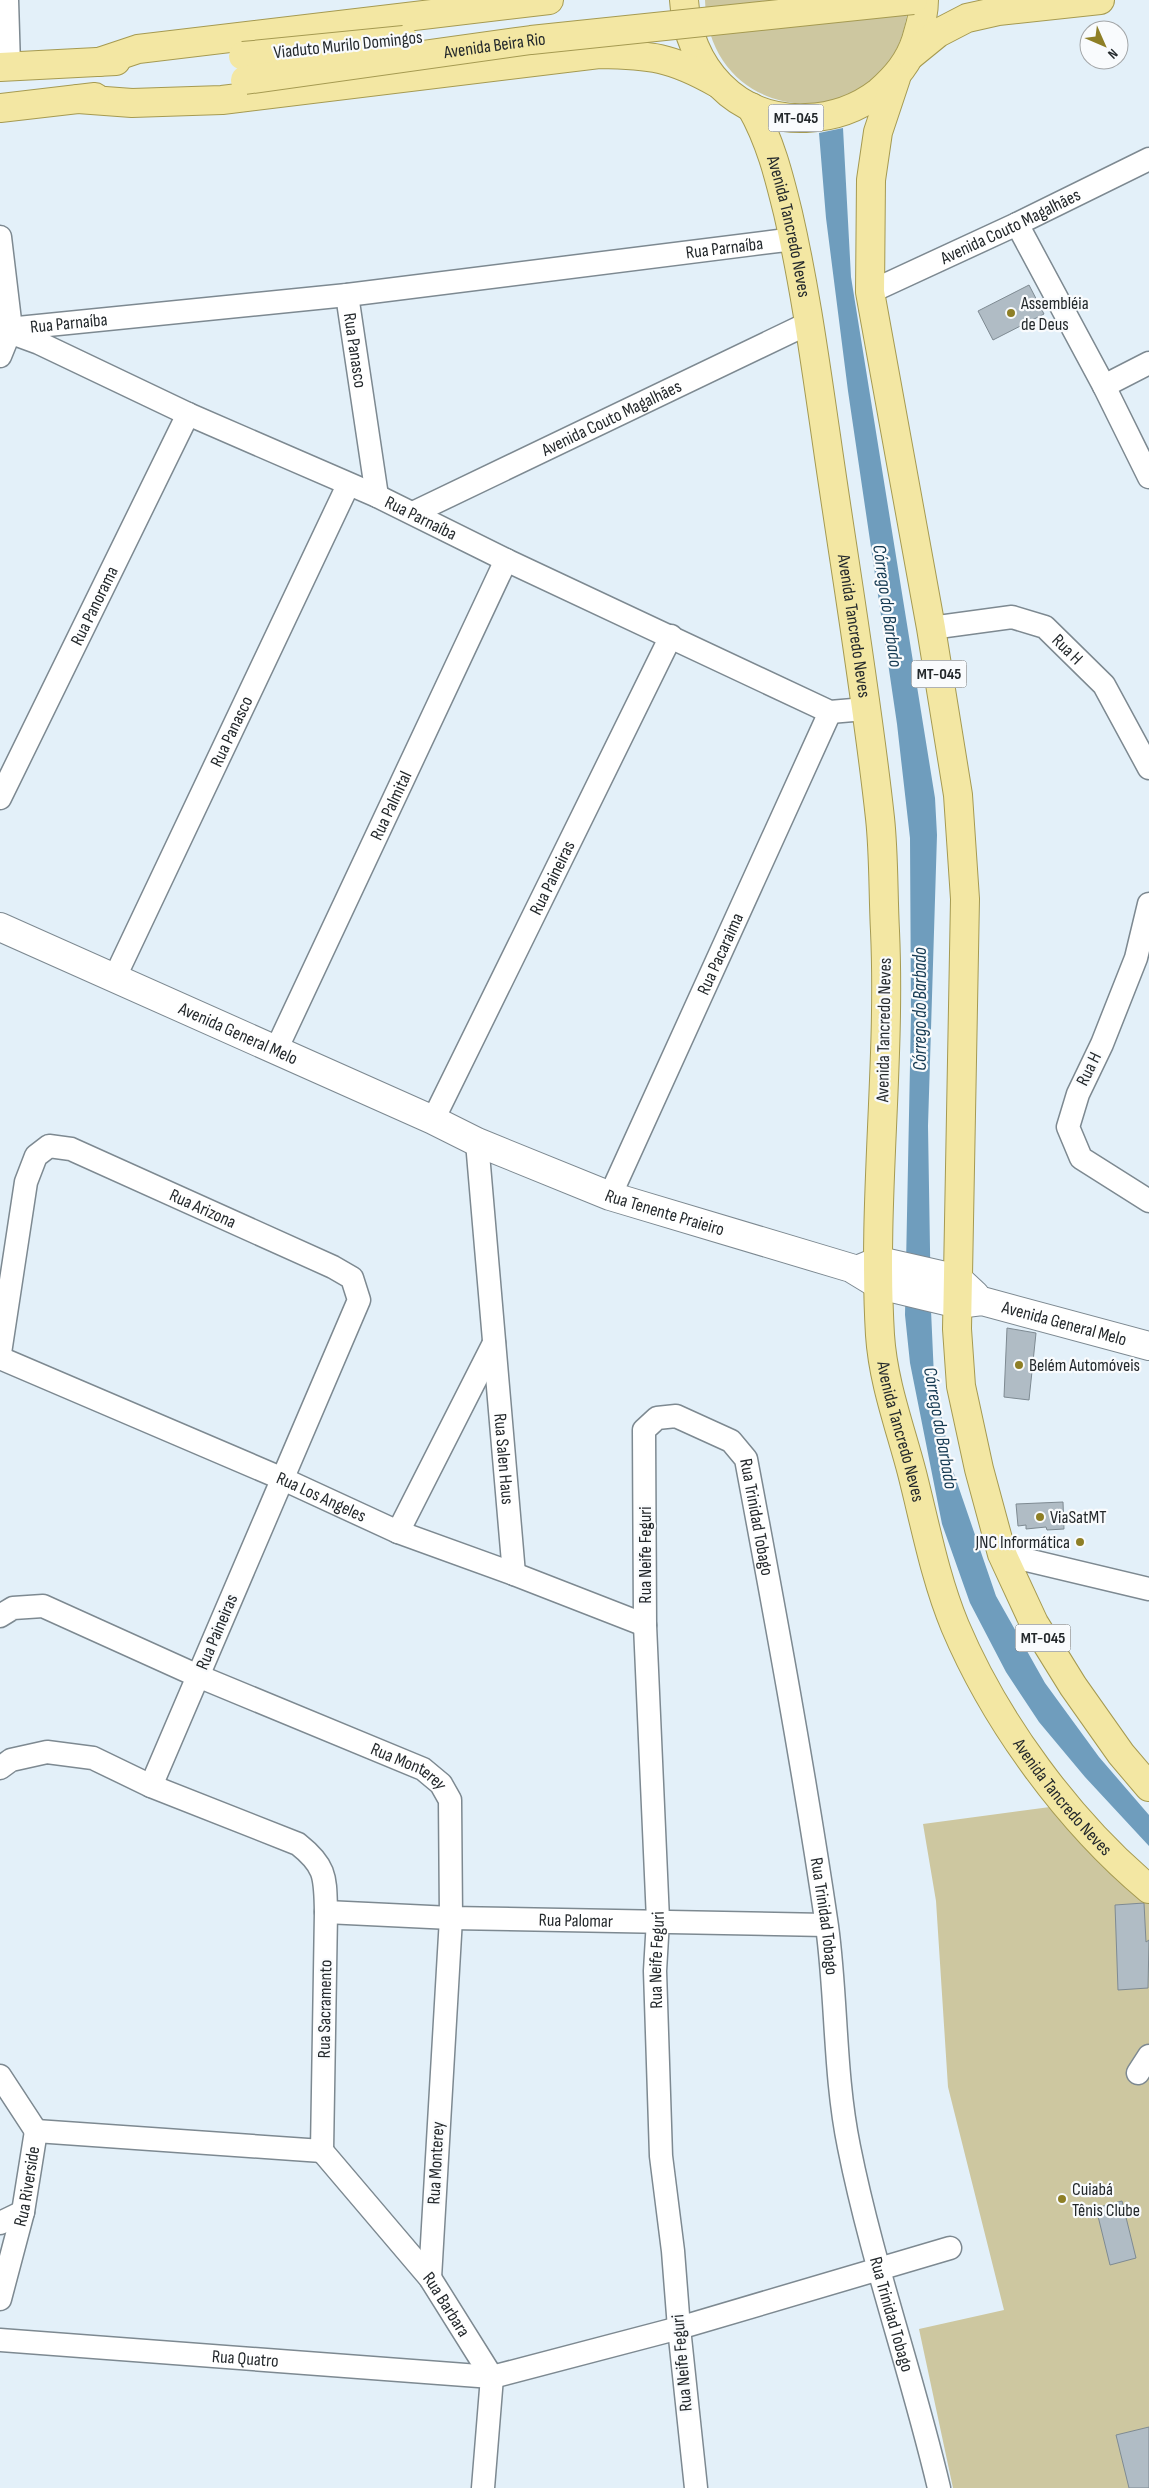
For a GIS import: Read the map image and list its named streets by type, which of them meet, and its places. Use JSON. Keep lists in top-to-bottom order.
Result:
{
  "streets": {
    "main road": [
      "Viaduto Murilo Domingos",
      "Avenida Beira Rio",
      "MT-045",
      "Avenida Tancredo Neves",
      "Avenida General Melo",
      "Rua Tenente Praieiro"
    ],
    "street": [
      "Avenida Couto Magalhães",
      "Rua Parnaíba",
      "Rua Panasco",
      "Rua Panorama",
      "Rua H",
      "Rua Palmital",
      "Rua Paineiras",
      "Rua Pacaraima",
      "Rua Arizona",
      "Rua Salen Haus",
      "Rua Los Angeles",
      "Rua Trinidad Tobago",
      "Rua Neife Feguri",
      "Rua Monterey",
      "Rua Palomar",
      "Rua Sacramento",
      "Rua Riverside",
      "Rua Barbara",
      "Rua Quatro"
    ]
  },
  "crossings": [
    ["Viaduto Murilo Domingos", "Avenida Beira Rio"],
    ["Avenida Beira Rio", "MT-045"],
    ["MT-045", "Avenida Couto Magalhães"],
    ["MT-045", "Avenida Tancredo Neves"],
    ["MT-045", "Rua H"],
    ["MT-045", "Avenida General Melo"],
    ["MT-045", "Rua Tenente Praieiro"],
    ["Avenida Couto Magalhães", "Avenida Tancredo Neves"],
    ["Avenida Couto Magalhães", "Rua Parnaíba"],
    ["Avenida Tancredo Neves", "Rua Parnaíba"],
    ["Avenida Tancredo Neves", "Rua Tenente Praieiro"],
    ["Rua Parnaíba", "Rua Panasco"],
    ["Rua Parnaíba", "Rua Panorama"],
    ["Rua Parnaíba", "Rua Palmital"],
    ["Rua Parnaíba", "Rua Paineiras"],
    ["Rua Parnaíba", "Rua Pacaraima"],
    ["Rua Panasco", "Avenida General Melo"],
    ["Rua Palmital", "Avenida General Melo"],
    ["Rua Paineiras", "Avenida General Melo"],
    ["Rua Paineiras", "Rua Arizona"],
    ["Rua Paineiras", "Rua Los Angeles"],
    ["Rua Paineiras", "Rua Monterey"],
    ["Rua Paineiras", "Rua Sacramento"],
    ["Rua Pacaraima", "Rua Tenente Praieiro"],
    ["Avenida General Melo", "Rua Tenente Praieiro"],
    ["Avenida General Melo", "Rua Salen Haus"],
    ["Rua Arizona", "Rua Los Angeles"],
    ["Rua Tenente Praieiro", "Rua Salen Haus"],
    ["Rua Salen Haus", "Rua Los Angeles"],
    ["Rua Los Angeles", "Rua Neife Feguri"],
    ["Rua Trinidad Tobago", "Rua Neife Feguri"],
    ["Rua Trinidad Tobago", "Rua Palomar"],
    ["Rua Neife Feguri", "Rua Palomar"],
    ["Rua Monterey", "Rua Palomar"],
    ["Rua Monterey", "Rua Barbara"],
    ["Rua Palomar", "Rua Sacramento"],
    ["Rua Sacramento", "Rua Barbara"],
    ["Rua Barbara", "Rua Quatro"]
  ],
  "water": ["Córrego do Barbado"],
  "places": [
    "Assembléia de Deus",
    "Belém Automóveis",
    "ViaSatMT",
    "JNC Informática",
    "Cuiabá Tênis Clube"
  ],
  "north": "bottom right"
}
